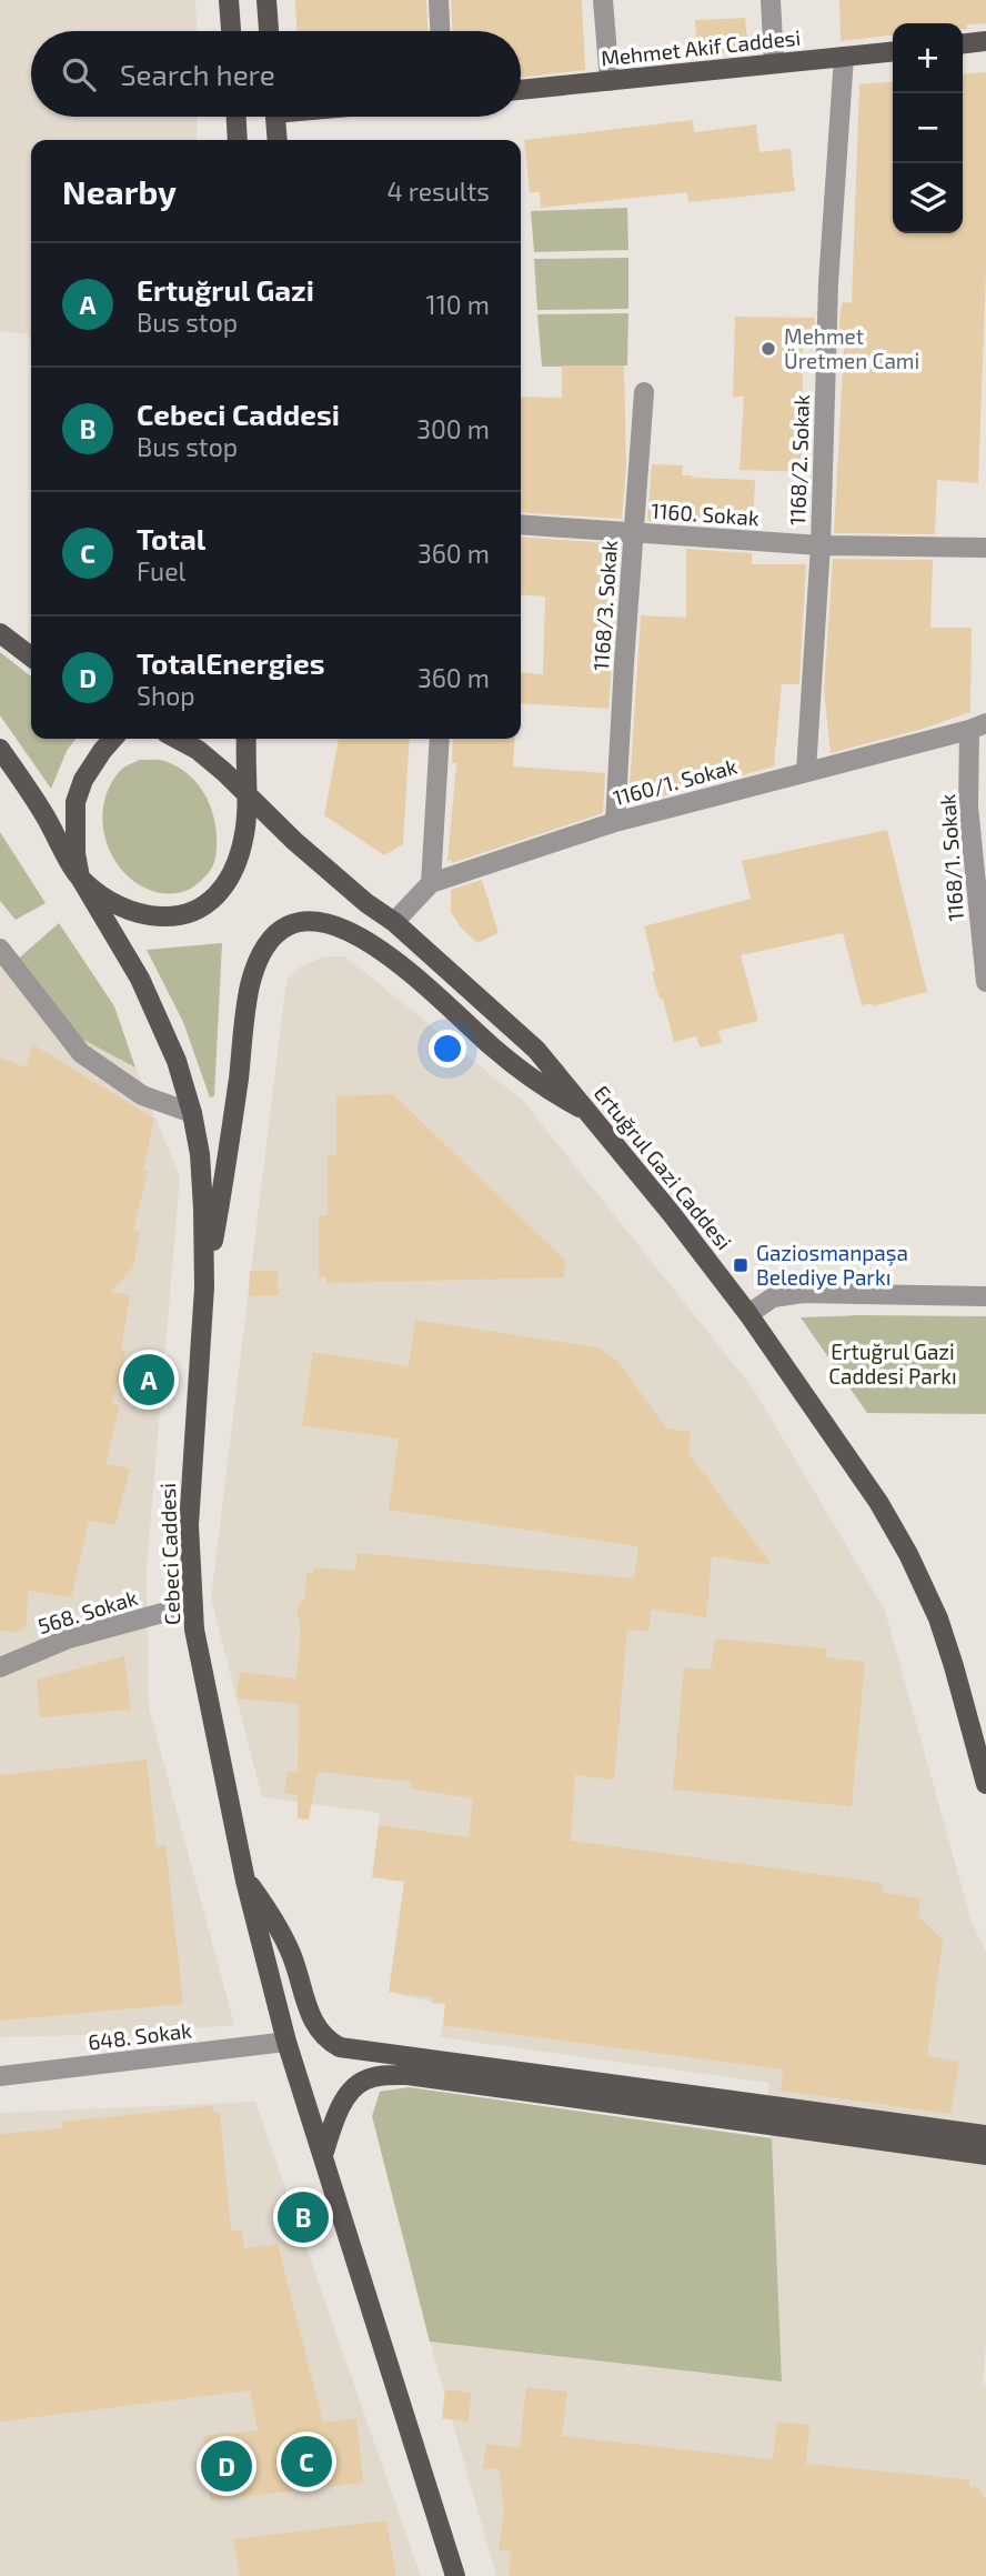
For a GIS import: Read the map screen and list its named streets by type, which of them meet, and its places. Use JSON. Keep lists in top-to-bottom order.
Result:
{
  "streets": {
    "main road": ["Mehmet Akif Caddesi", "Ertuğrul Gazi Caddesi", "Cebeci Caddesi"],
    "street": [
      "1168/2. Sokak",
      "1160. Sokak",
      "1168/3. Sokak",
      "1160/1. Sokak",
      "1168/1. Sokak",
      "568. Sokak",
      "648. Sokak"
    ]
  },
  "crossings": [
    ["Mehmet Akif Caddesi", "1168/2. Sokak"],
    ["1168/2. Sokak", "1160. Sokak"],
    ["1168/2. Sokak", "1160/1. Sokak"],
    ["1160. Sokak", "1168/3. Sokak"],
    ["1168/3. Sokak", "1160/1. Sokak"],
    ["1160/1. Sokak", "1168/1. Sokak"],
    ["1160/1. Sokak", "Ertuğrul Gazi Caddesi"],
    ["Cebeci Caddesi", "568. Sokak"],
    ["Cebeci Caddesi", "648. Sokak"]
  ],
  "parks": ["Ertuğrul Gazi Caddesi Parkı"],
  "places": {
    "other": ["Mehmet Üretmen Cami"],
    "transit": ["Gaziosmanpaşa Belediye Parkı"]
  },
  "page": {
    "map_buttons": ["+", "−"],
    "search": "Search here",
    "heading": ["Nearby", "4 results"],
    "list": [
      {
        "mark": "A",
        "name": "Ertuğrul Gazi",
        "note": "Bus stop",
        "value": "110 m"
      },
      {
        "mark": "B",
        "name": "Cebeci Caddesi",
        "note": "Bus stop",
        "value": "300 m"
      },
      {
        "mark": "C",
        "name": "Total",
        "note": "Fuel",
        "value": "360 m"
      },
      {
        "mark": "D",
        "name": "TotalEnergies",
        "note": "Shop",
        "value": "360 m"
      }
    ],
    "pins": [
      "A",
      "B",
      "C",
      "D"
    ]
  }
}
